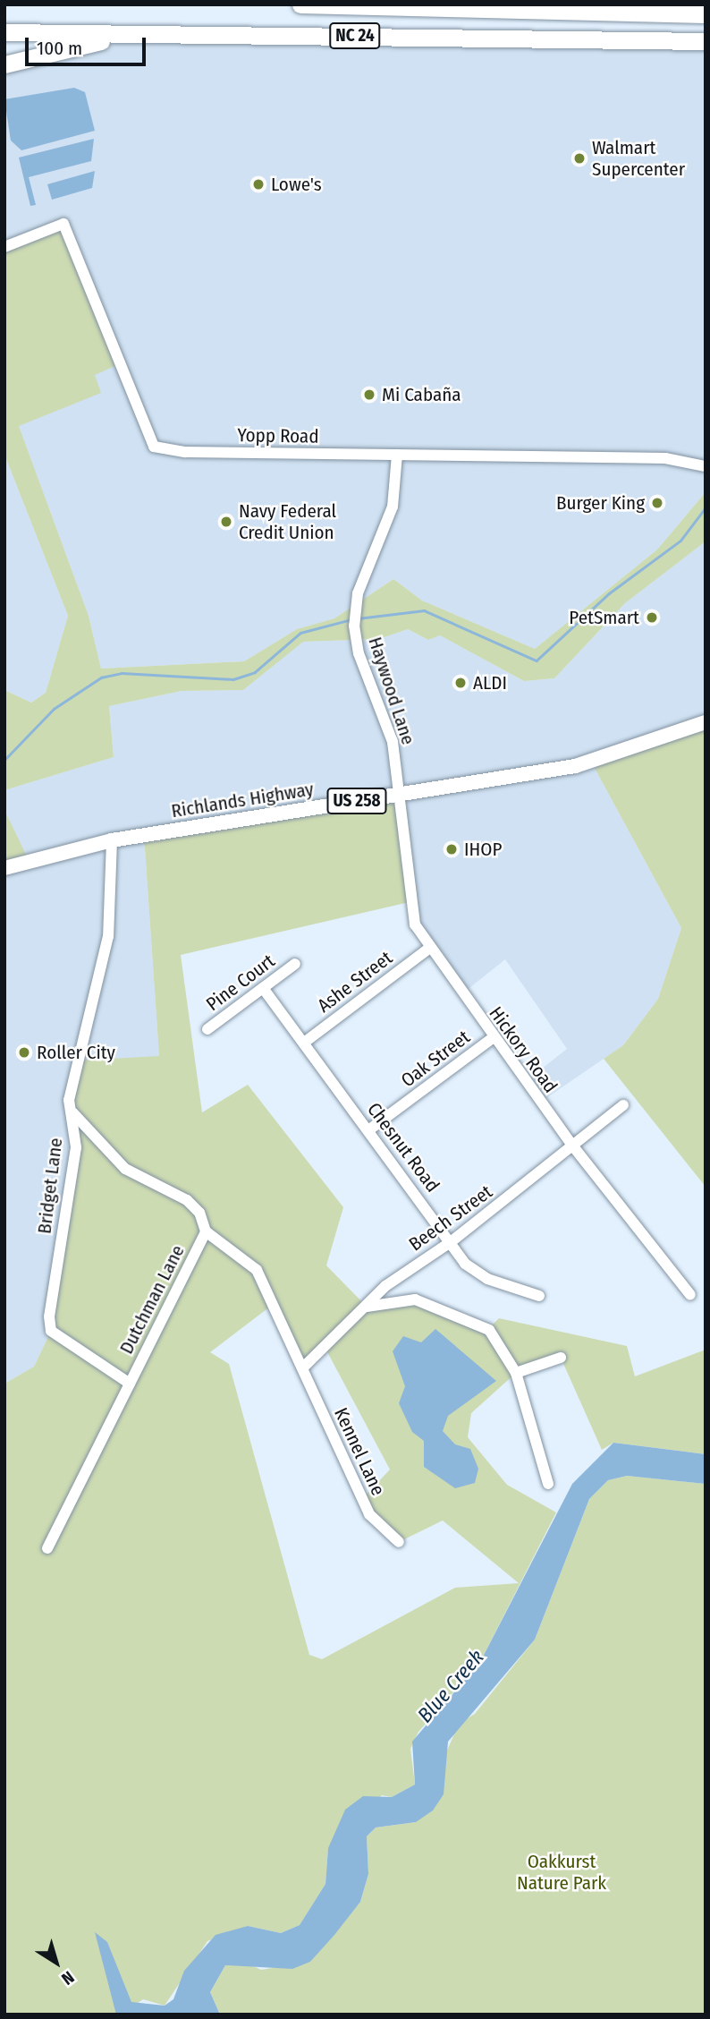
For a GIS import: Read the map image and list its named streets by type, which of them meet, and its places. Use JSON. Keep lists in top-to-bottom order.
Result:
{
  "streets": {
    "highway": ["NC 24"],
    "main road": ["Richlands Highway", "US 258"],
    "street": [
      "Yopp Road",
      "Haywood Lane",
      "Ashe Street",
      "Pine Court",
      "Hickory Road",
      "Oak Street",
      "Chesnut Road",
      "Bridget Lane",
      "Beech Street",
      "Dutchman Lane",
      "Kennel Lane"
    ]
  },
  "crossings": [
    ["Yopp Road", "Haywood Lane"],
    ["Haywood Lane", "Richlands Highway"],
    ["Haywood Lane", "Hickory Road"],
    ["Richlands Highway", "Hickory Road"],
    ["Richlands Highway", "Bridget Lane"],
    ["Ashe Street", "Hickory Road"],
    ["Ashe Street", "Chesnut Road"],
    ["Pine Court", "Chesnut Road"],
    ["Hickory Road", "Oak Street"],
    ["Hickory Road", "Beech Street"],
    ["Oak Street", "Chesnut Road"],
    ["Chesnut Road", "Beech Street"],
    ["Bridget Lane", "Dutchman Lane"],
    ["Beech Street", "Kennel Lane"],
    ["Dutchman Lane", "Kennel Lane"]
  ],
  "water": ["Blue Creek"],
  "parks": ["Oakkurst Nature Park"],
  "places": [
    "Walmart Supercenter",
    "Lowe's",
    "Mi Cabaña",
    "Burger King",
    "Navy Federal Credit Union",
    "PetSmart",
    "ALDI",
    "IHOP",
    "Roller City"
  ],
  "scale_bar": "100 m",
  "north": "bottom right"
}
